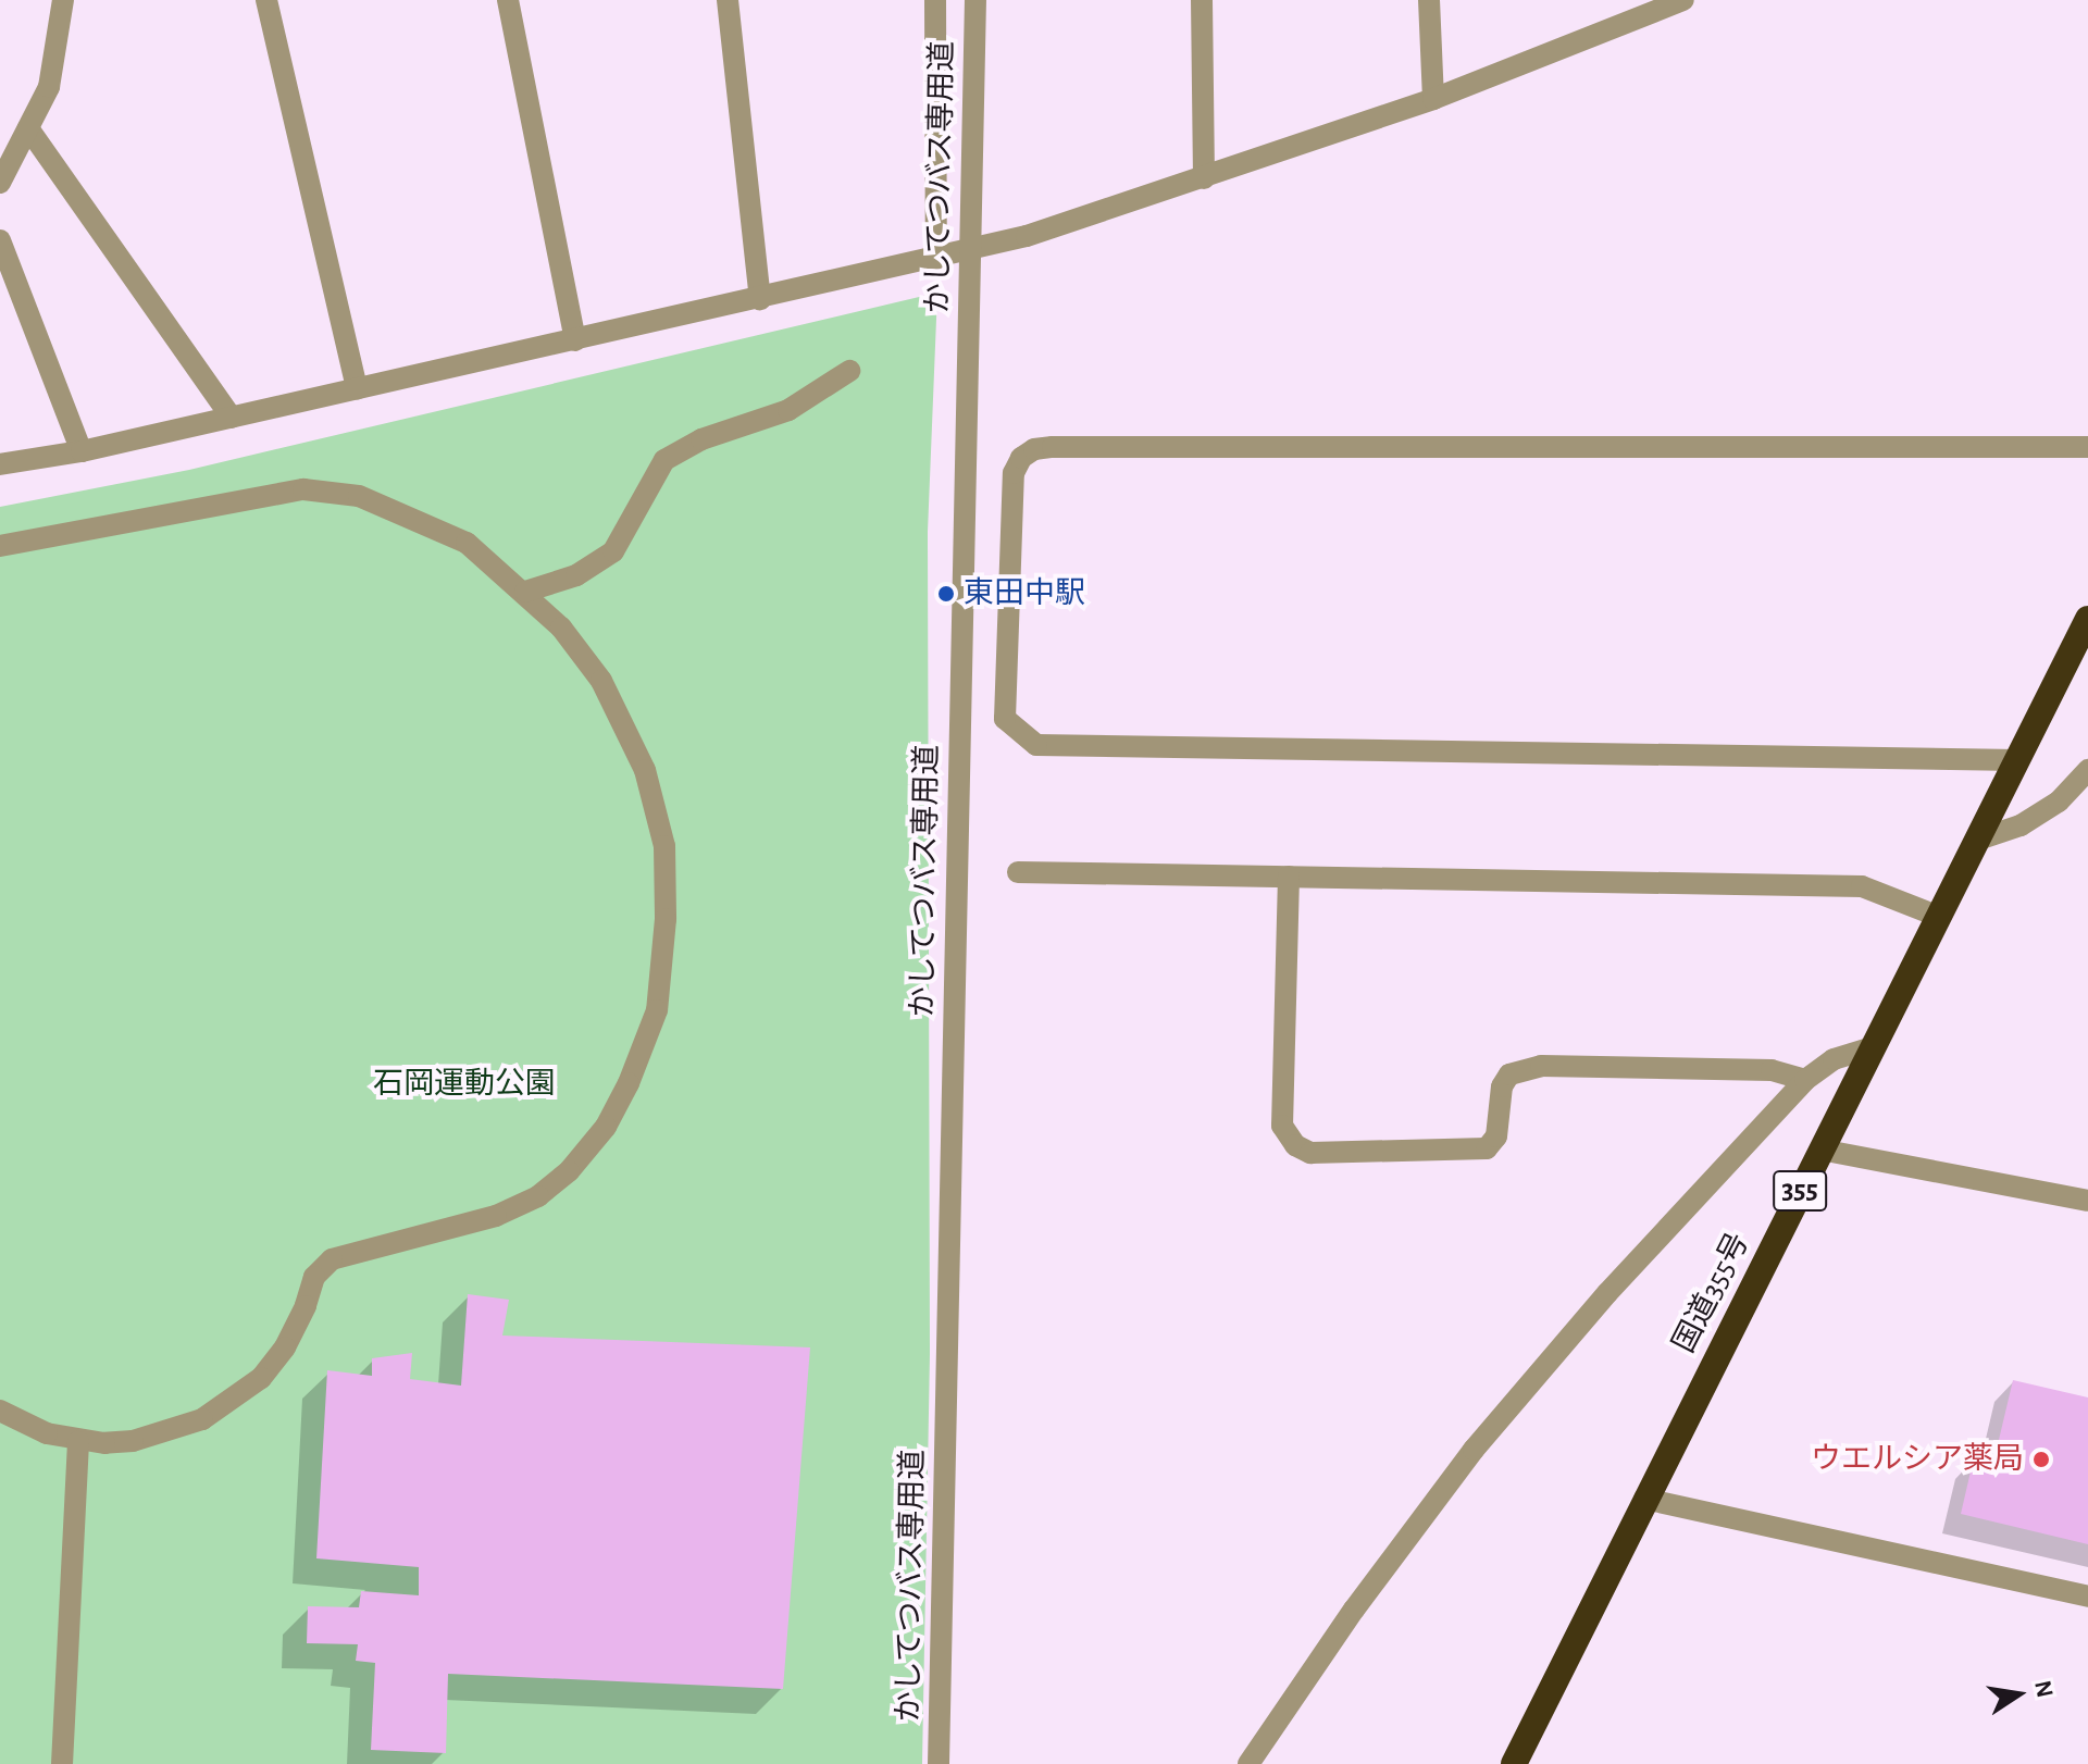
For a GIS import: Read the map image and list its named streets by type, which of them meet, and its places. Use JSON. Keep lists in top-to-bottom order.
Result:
{
  "streets": {
    "highway": ["355", "国道355号"],
    "street": ["かしてつバス専用道"]
  },
  "parks": ["石岡運動公園"],
  "places": ["東田中駅", "ウエルシア薬局"],
  "north": "right"
}
